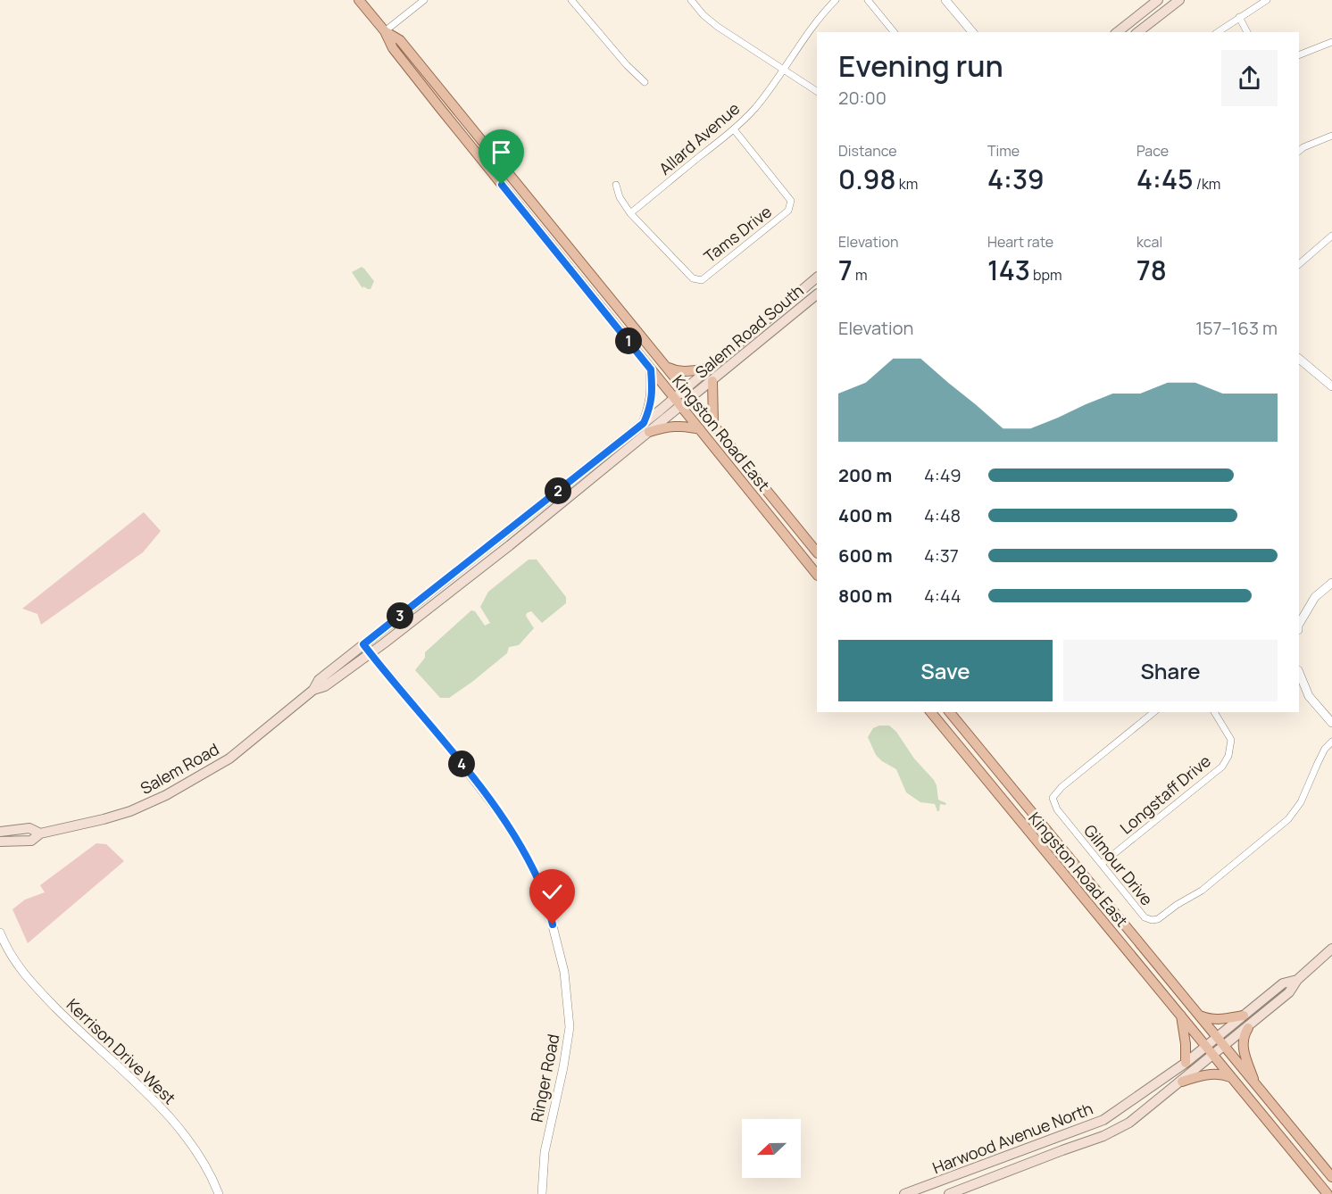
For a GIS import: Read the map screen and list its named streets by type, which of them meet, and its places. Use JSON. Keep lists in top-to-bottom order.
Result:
{
  "streets": {
    "main road": [
      "Salem Road South",
      "Kingston Road East",
      "Salem Road",
      "Harwood Avenue North"
    ],
    "street": [
      "Allard Avenue",
      "Tams Drive",
      "Longstaff Drive",
      "Gilmour Drive",
      "Kerrison Drive West",
      "Ringer Road"
    ]
  },
  "crossings": [
    ["Allard Avenue", "Tams Drive"],
    ["Salem Road South", "Kingston Road East"],
    ["Salem Road South", "Salem Road"],
    ["Kingston Road East", "Harwood Avenue North"],
    ["Salem Road", "Ringer Road"],
    ["Longstaff Drive", "Gilmour Drive"]
  ],
  "north": "left",
  "page": {
    "heading": ["Evening run", "20:00"],
    "stats": [
      ["Distance", "0.98 km"],
      ["Time", "4:39"],
      ["Pace", "4:45 /km"],
      ["Elevation", "7 m"],
      ["Heart rate", "143 bpm"],
      ["kcal", "78"]
    ],
    "chart": ["Elevation", "157–163 m"],
    "pins": [
      "1",
      "2",
      "3",
      "4"
    ],
    "list": [
      {
        "name": "200 m",
        "note": "4:49"
      },
      {
        "name": "400 m",
        "note": "4:48"
      },
      {
        "name": "600 m",
        "note": "4:37"
      },
      {
        "name": "800 m",
        "note": "4:44"
      }
    ],
    "buttons": ["Save", "Share"]
  }
}
